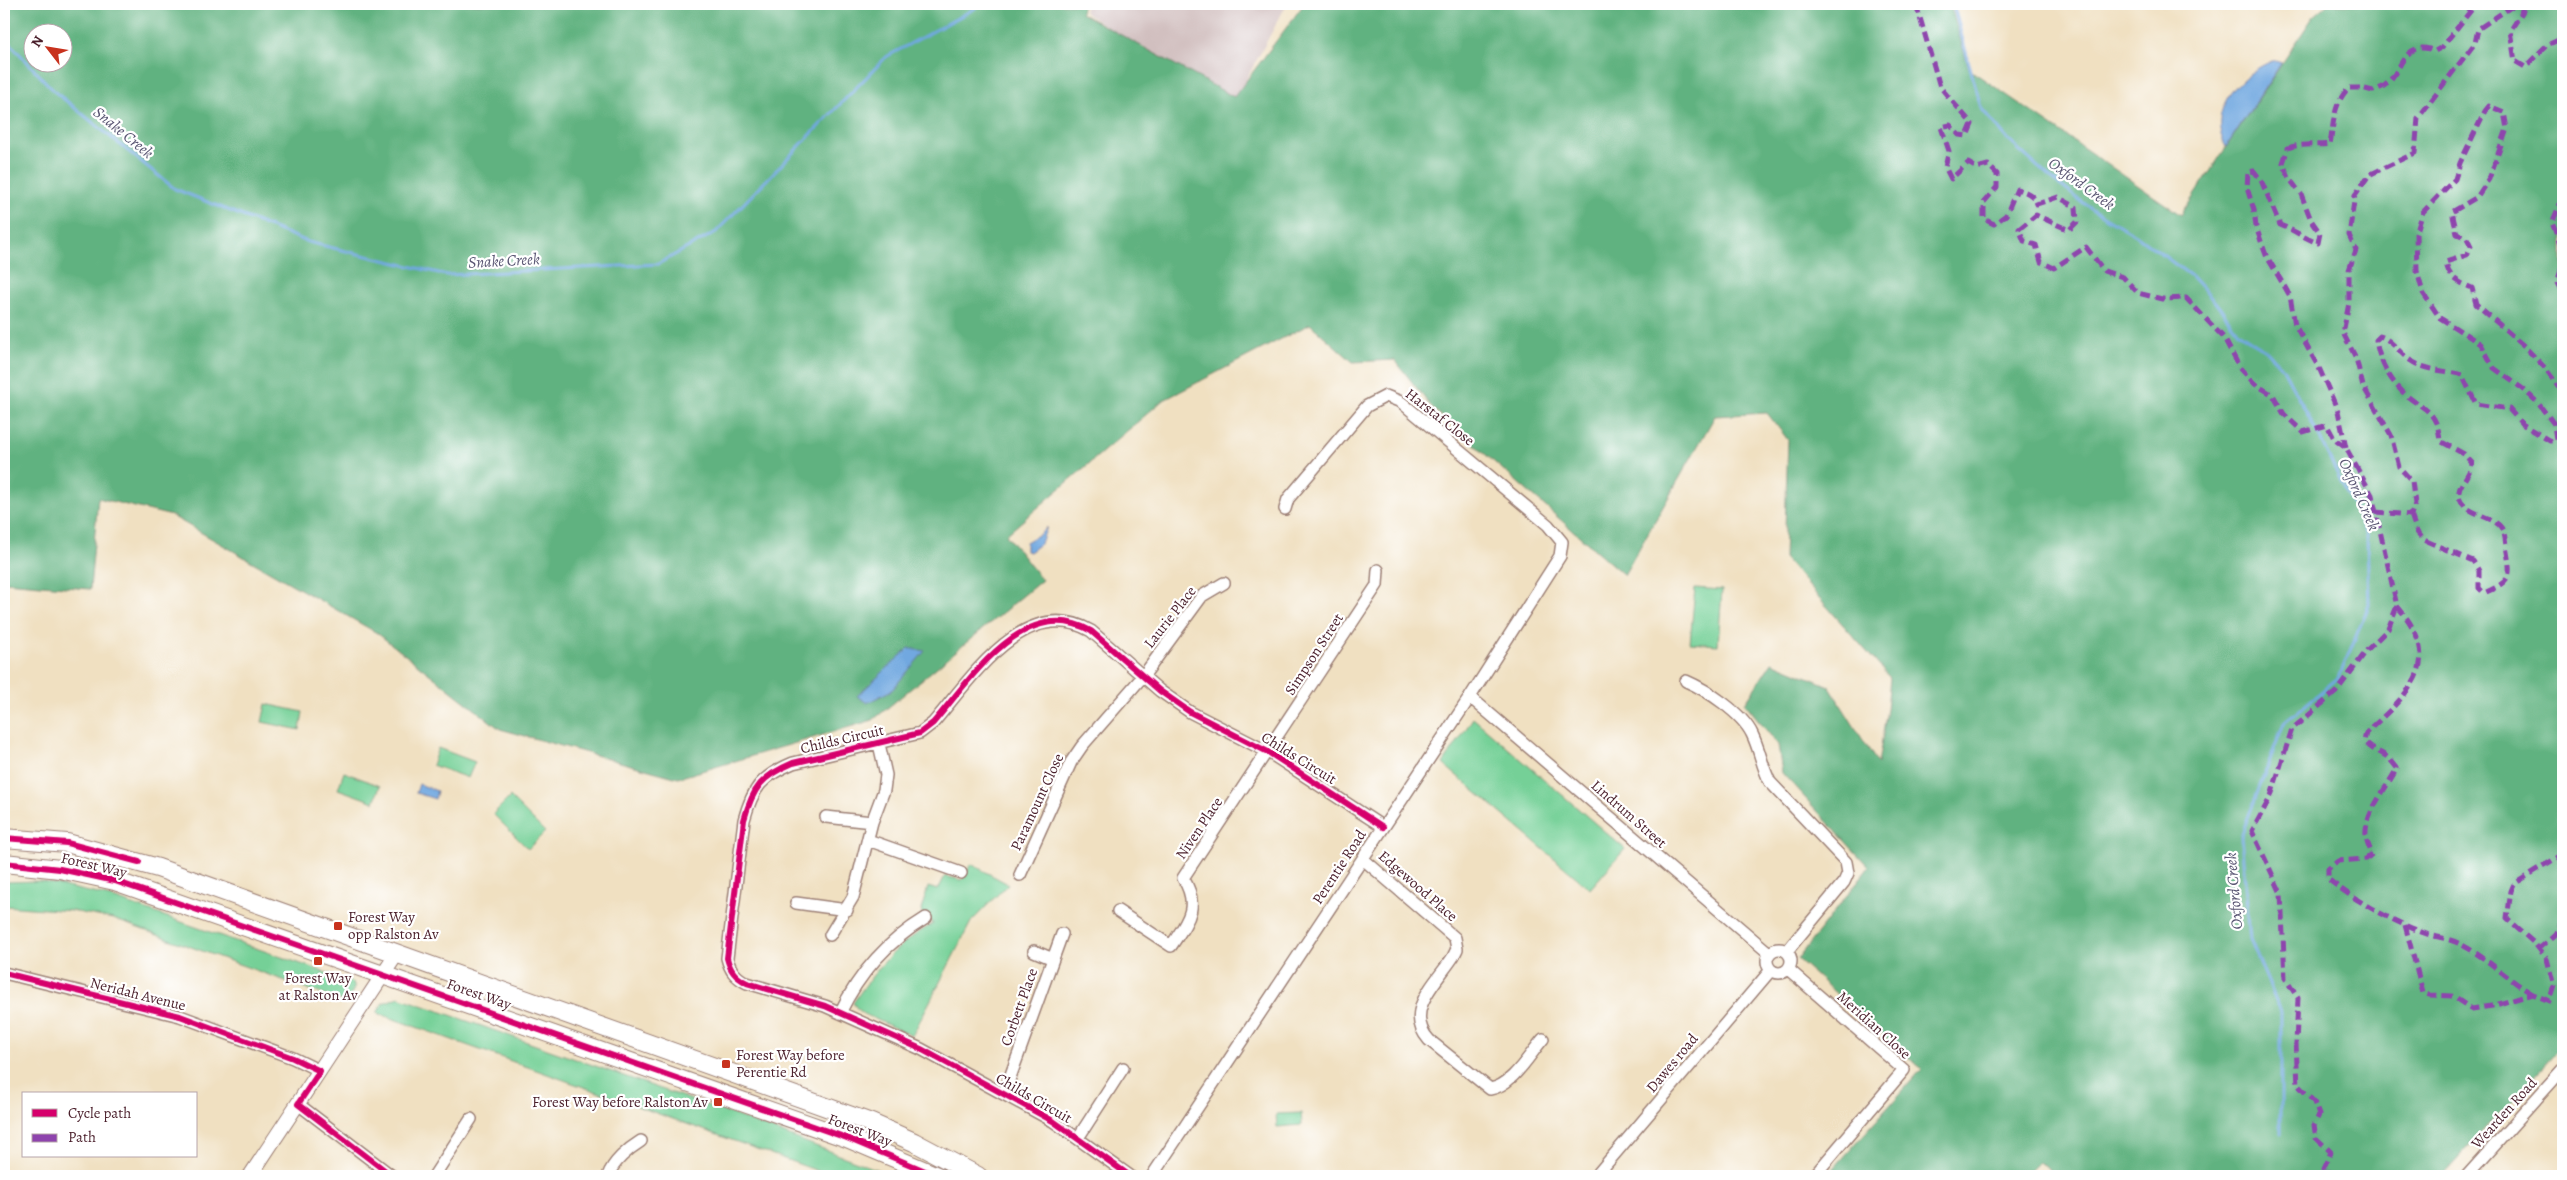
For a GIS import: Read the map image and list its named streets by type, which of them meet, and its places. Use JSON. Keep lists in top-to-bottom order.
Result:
{
  "streets": {
    "main road": ["Forest Way"],
    "street": [
      "Harstaf Close",
      "Laurie Place",
      "Simpson Street",
      "Childs Circuit",
      "Paramount Close",
      "Lindrum Street",
      "Niven Place",
      "Perentie Road",
      "Edgewood Place",
      "Neridah Avenue",
      "Corbett Place",
      "Meridian Close",
      "Dawes road",
      "Wearden Road"
    ]
  },
  "crossings": [
    ["Harstaf Close", "Perentie Road"],
    ["Laurie Place", "Childs Circuit"],
    ["Laurie Place", "Paramount Close"],
    ["Simpson Street", "Childs Circuit"],
    ["Simpson Street", "Niven Place"],
    ["Childs Circuit", "Paramount Close"],
    ["Childs Circuit", "Niven Place"],
    ["Childs Circuit", "Perentie Road"],
    ["Childs Circuit", "Corbett Place"],
    ["Lindrum Street", "Perentie Road"],
    ["Lindrum Street", "Meridian Close"],
    ["Lindrum Street", "Dawes road"],
    ["Perentie Road", "Edgewood Place"],
    ["Meridian Close", "Dawes road"]
  ],
  "water": ["Snake Creek", "Oxford Creek"],
  "places": {
    "transit": [
      "Forest Way opp Ralston Av",
      "Forest Way at Ralston Av",
      "Forest Way before Perentie Rd",
      "Forest Way before Ralston Av"
    ]
  },
  "legend": ["Cycle path", "Path"],
  "north": "top left"
}
